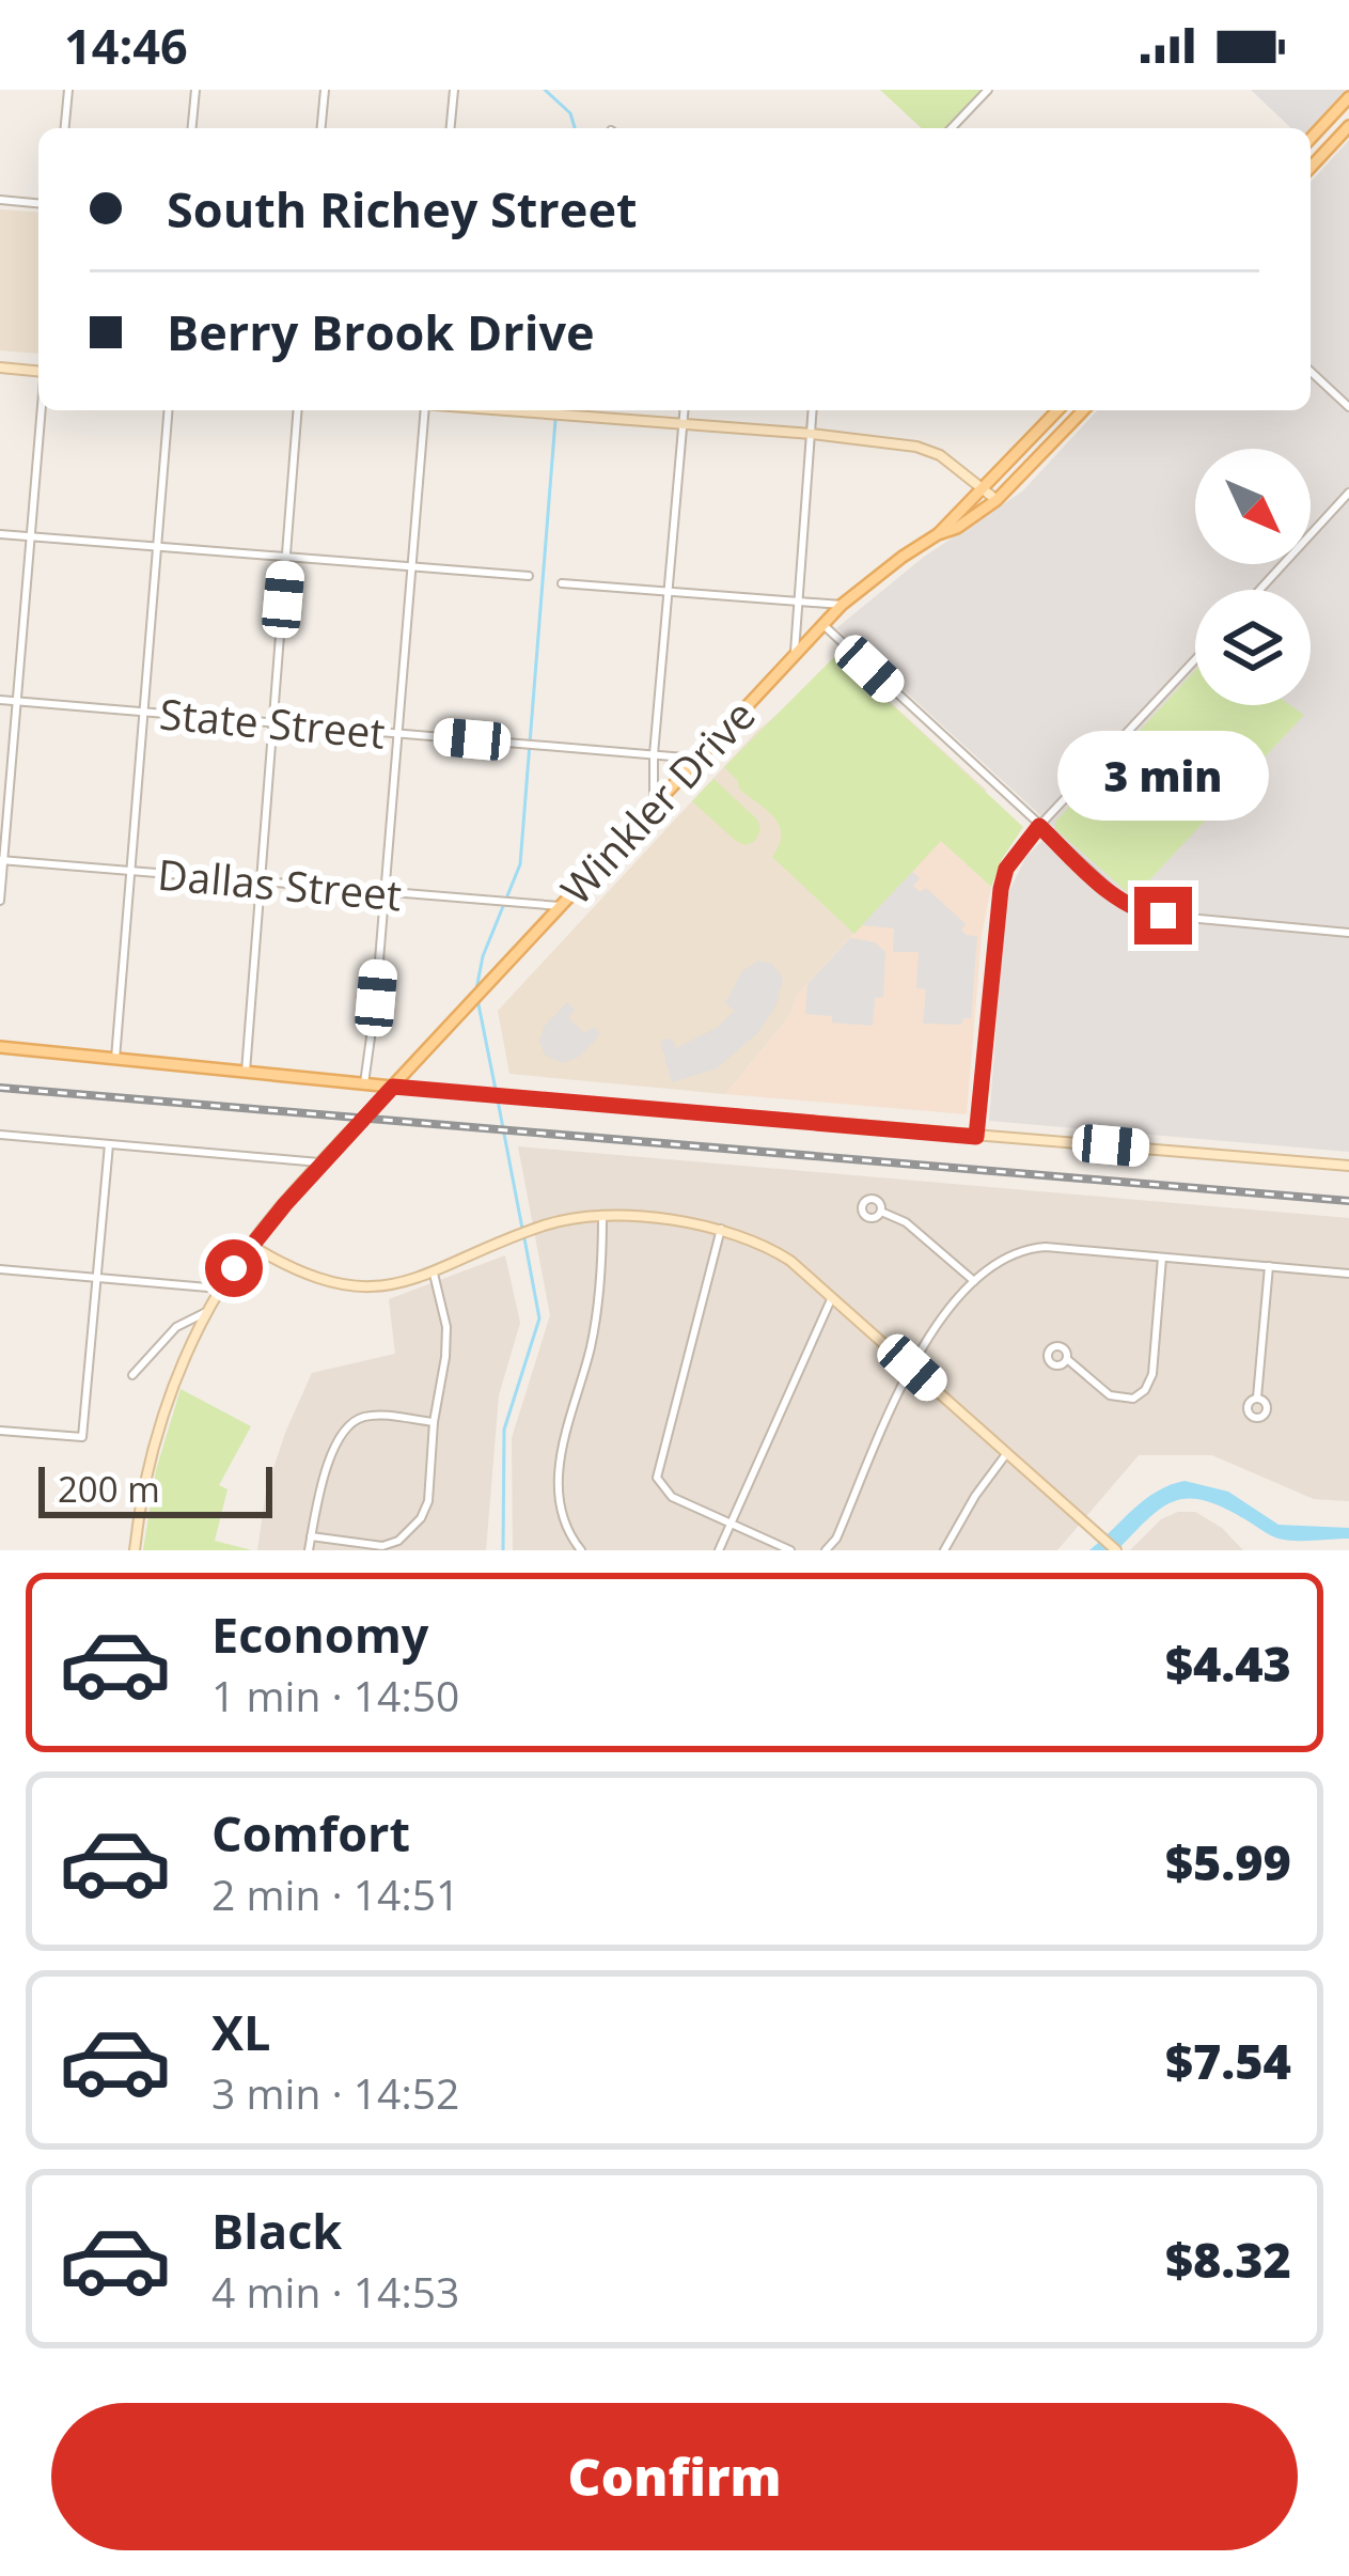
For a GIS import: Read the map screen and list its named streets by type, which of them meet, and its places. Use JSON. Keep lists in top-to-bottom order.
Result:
{
  "streets": {
    "main road": ["Winkler Drive"],
    "street": ["State Street", "Dallas Street"]
  },
  "crossings": [
    ["State Street", "Winkler Drive"],
    ["Winkler Drive", "Dallas Street"]
  ],
  "scale_bar": "200 m",
  "north": "bottom right",
  "page": {
    "status": "14:46",
    "banner": ["South Richey Street", "Berry Brook Drive"],
    "bubble": "3 min",
    "scale": "200 m",
    "list": [
      {
        "name": "Economy",
        "note": "1 min · 14:50",
        "value": "$4.43"
      },
      {
        "name": "Comfort",
        "note": "2 min · 14:51",
        "value": "$5.99"
      },
      {
        "name": "XL",
        "note": "3 min · 14:52",
        "value": "$7.54"
      },
      {
        "name": "Black",
        "note": "4 min · 14:53",
        "value": "$8.32"
      }
    ],
    "buttons": "Confirm"
  }
}
